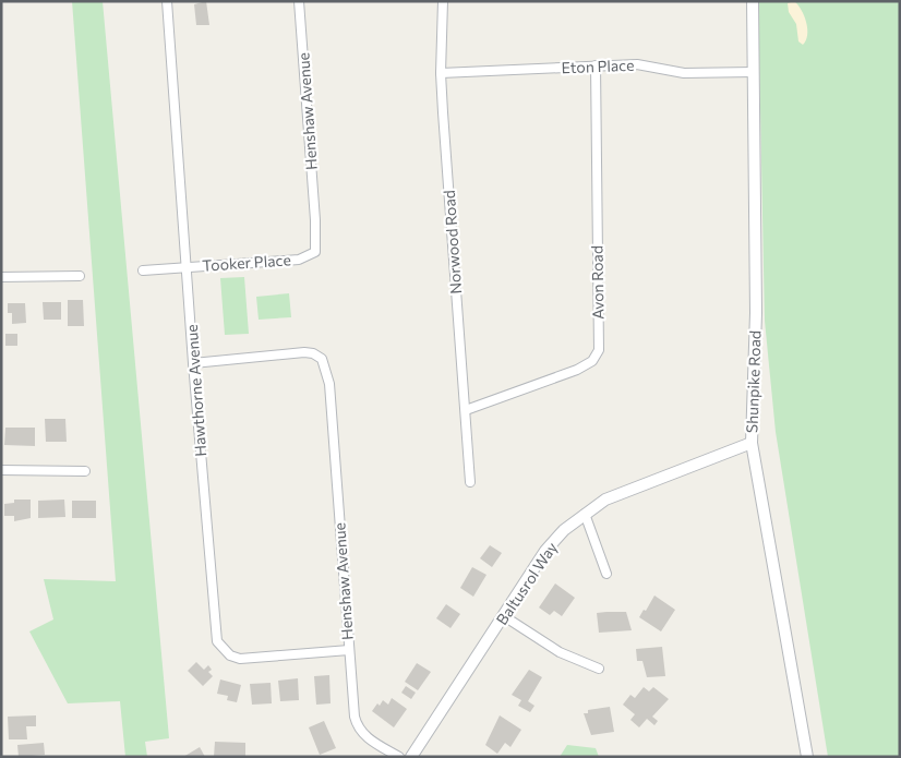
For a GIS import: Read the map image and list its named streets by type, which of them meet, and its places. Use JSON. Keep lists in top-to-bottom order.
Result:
{
  "streets": {
    "street": [
      "Eton Place",
      "Henshaw Avenue",
      "Norwood Road",
      "Tooker Place",
      "Avon Road",
      "Shunpike Road",
      "Hawthorne Avenue",
      "Baltusrol Way"
    ]
  },
  "crossings": [
    ["Eton Place", "Norwood Road"],
    ["Eton Place", "Avon Road"],
    ["Eton Place", "Shunpike Road"],
    ["Henshaw Avenue", "Tooker Place"],
    ["Henshaw Avenue", "Hawthorne Avenue"],
    ["Norwood Road", "Avon Road"],
    ["Tooker Place", "Hawthorne Avenue"],
    ["Shunpike Road", "Baltusrol Way"]
  ]
}
